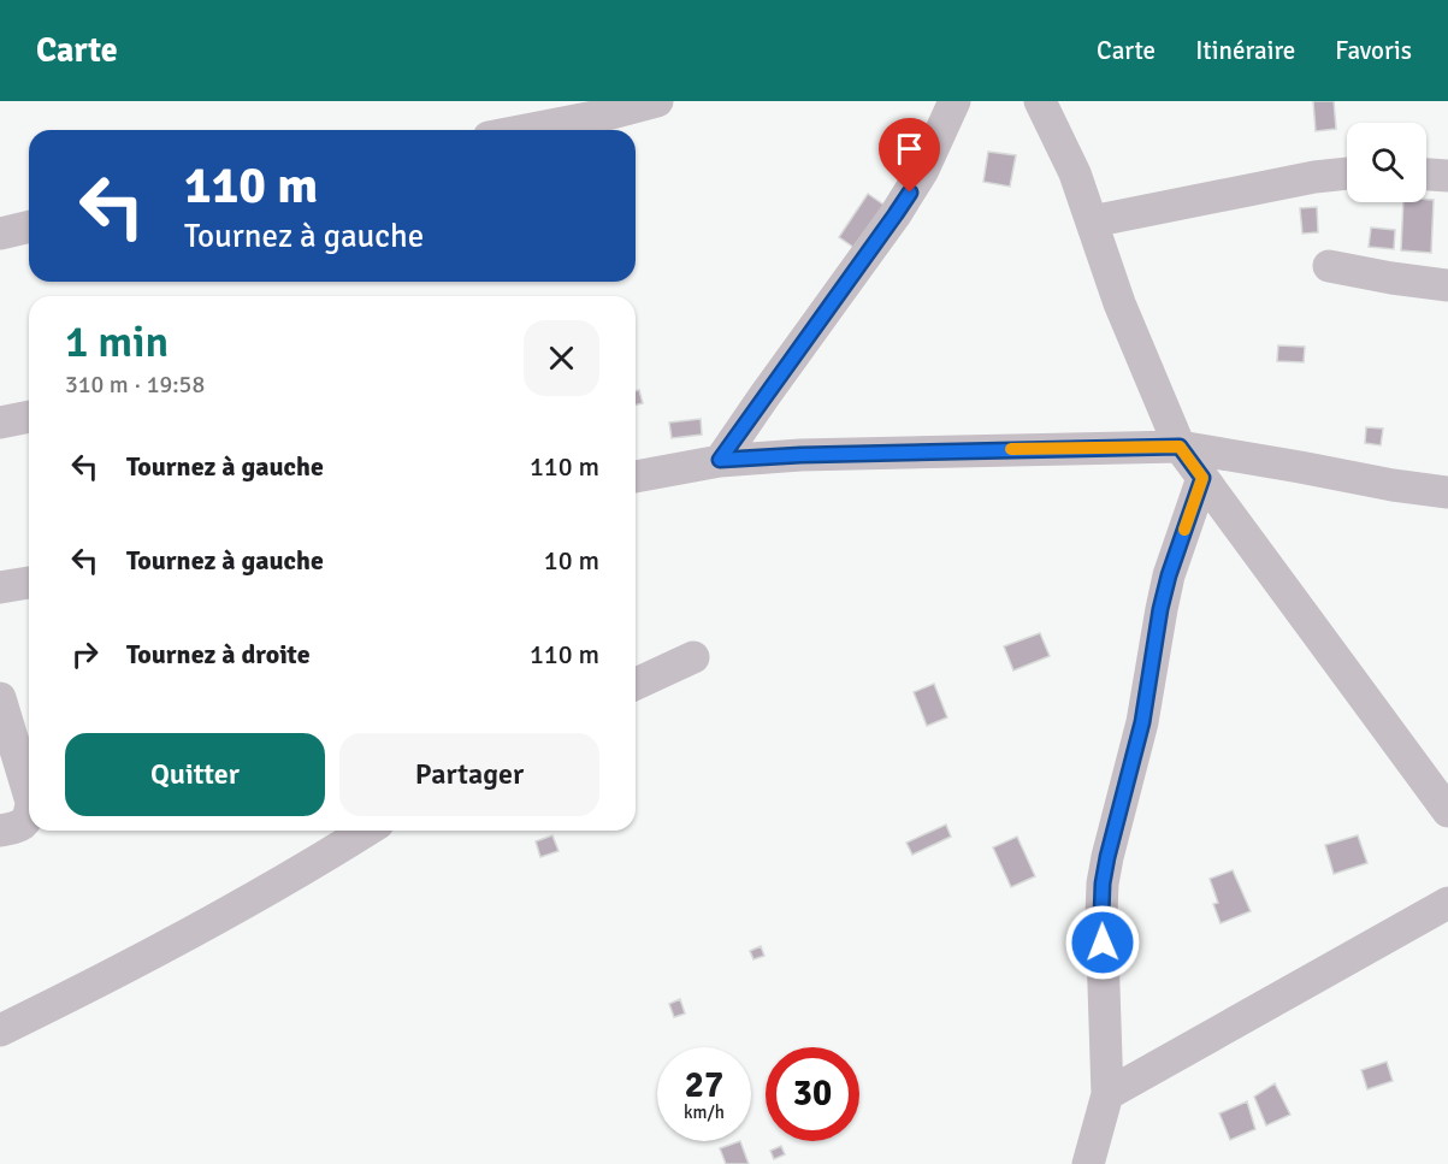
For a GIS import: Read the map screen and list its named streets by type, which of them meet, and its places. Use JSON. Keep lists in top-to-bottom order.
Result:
{
  "page": {
    "header": "Carte",
    "nav": ["Carte", "Itinéraire", "Favoris"],
    "turn": ["110 m", "Tournez à gauche"],
    "heading": ["1 min", "310 m · 19:58"],
    "list": [
      {
        "name": "Tournez à gauche",
        "value": "110 m"
      },
      {
        "name": "Tournez à gauche",
        "value": "10 m"
      },
      {
        "name": "Tournez à droite",
        "value": "110 m"
      }
    ],
    "buttons": ["Quitter", "Partager"],
    "speed": "27 km/h",
    "limit": "30"
  }
}
